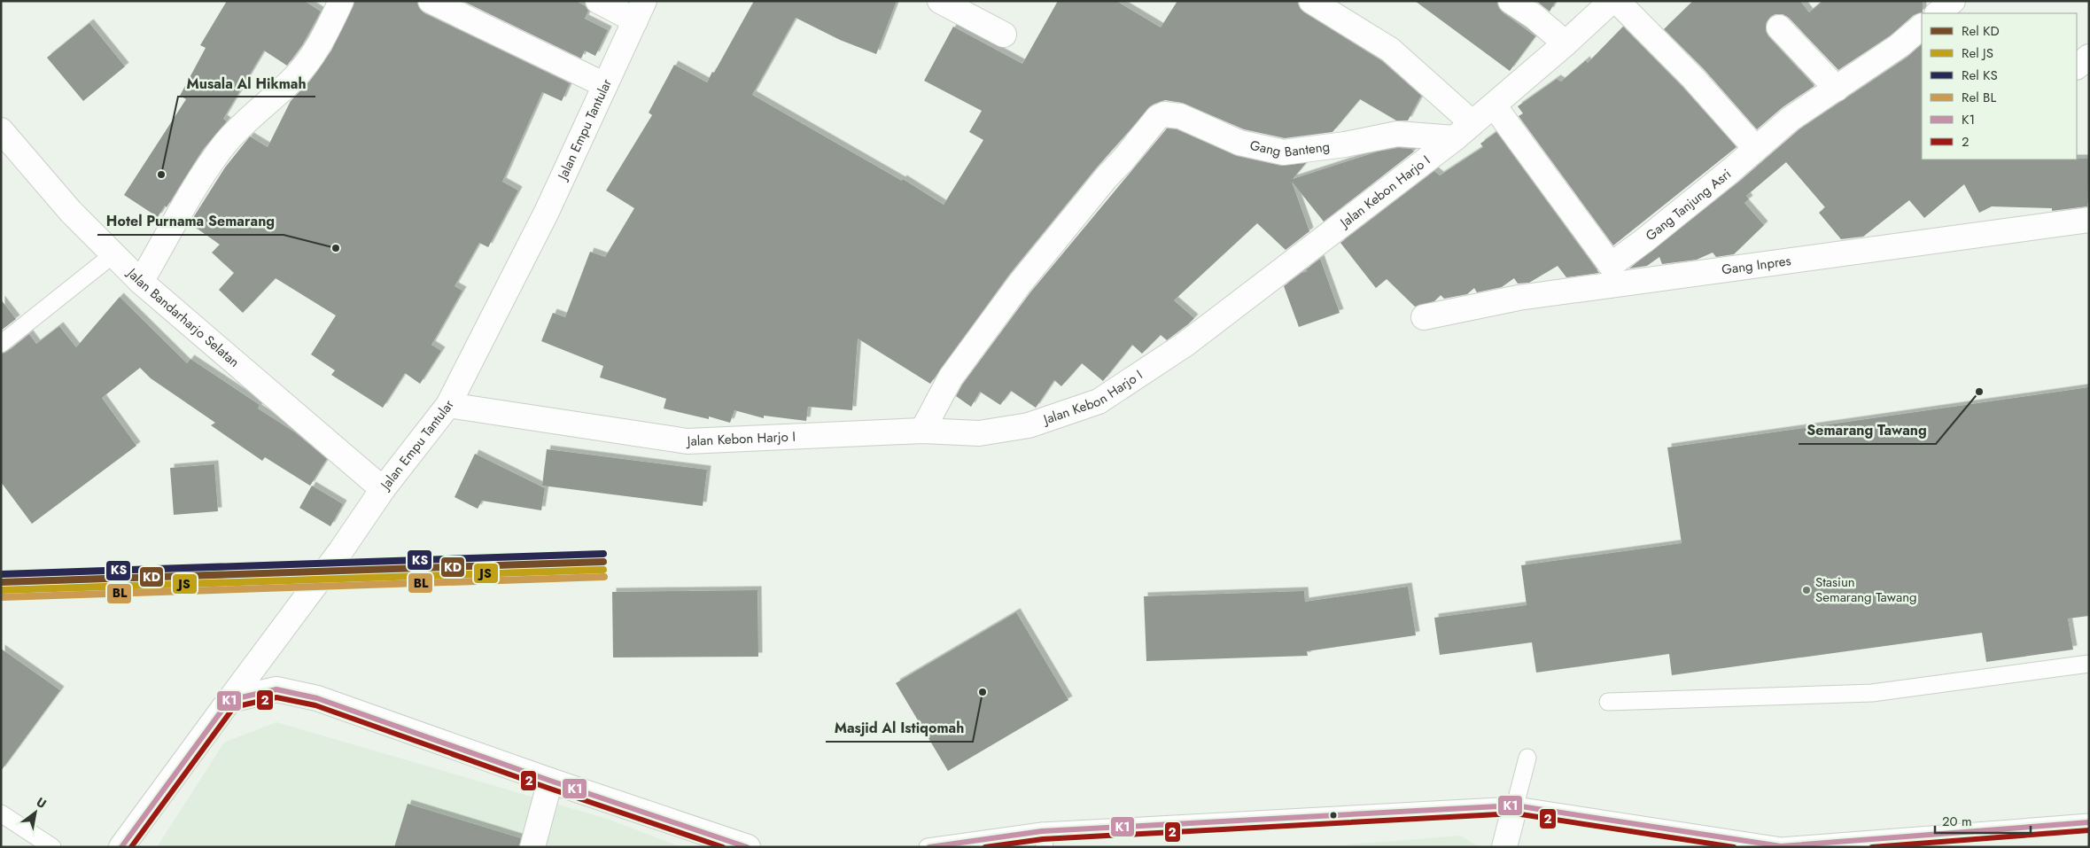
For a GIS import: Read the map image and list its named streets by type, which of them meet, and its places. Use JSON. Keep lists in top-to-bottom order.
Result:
{
  "streets": {
    "street": [
      "Jalan Empu Tantular",
      "Gang Banteng",
      "Jalan Kebon Harjo I",
      "Gang Tanjung Asri",
      "Gang Inpres",
      "Jalan Bandarharjo Selatan"
    ]
  },
  "crossings": [
    ["Jalan Empu Tantular", "Jalan Kebon Harjo I"],
    ["Jalan Empu Tantular", "Jalan Bandarharjo Selatan"],
    ["Gang Banteng", "Jalan Kebon Harjo I"],
    ["Gang Tanjung Asri", "Gang Inpres"]
  ],
  "places": [
    "Musala Al Hikmah",
    "Hotel Purnama Semarang",
    "Semarang Tawang",
    "Stasiun Semarang Tawang",
    "Masjid Al Istiqomah"
  ],
  "lines": [
    "rail line KS",
    "rail line KD",
    "rail line JS",
    "rail line BL",
    "transit line K1",
    "transit line 2"
  ],
  "legend": [
    "Rel KD",
    "Rel JS",
    "Rel KS",
    "Rel BL",
    "K1",
    "2"
  ],
  "scale_bar": "20 m",
  "north": "top right"
}
